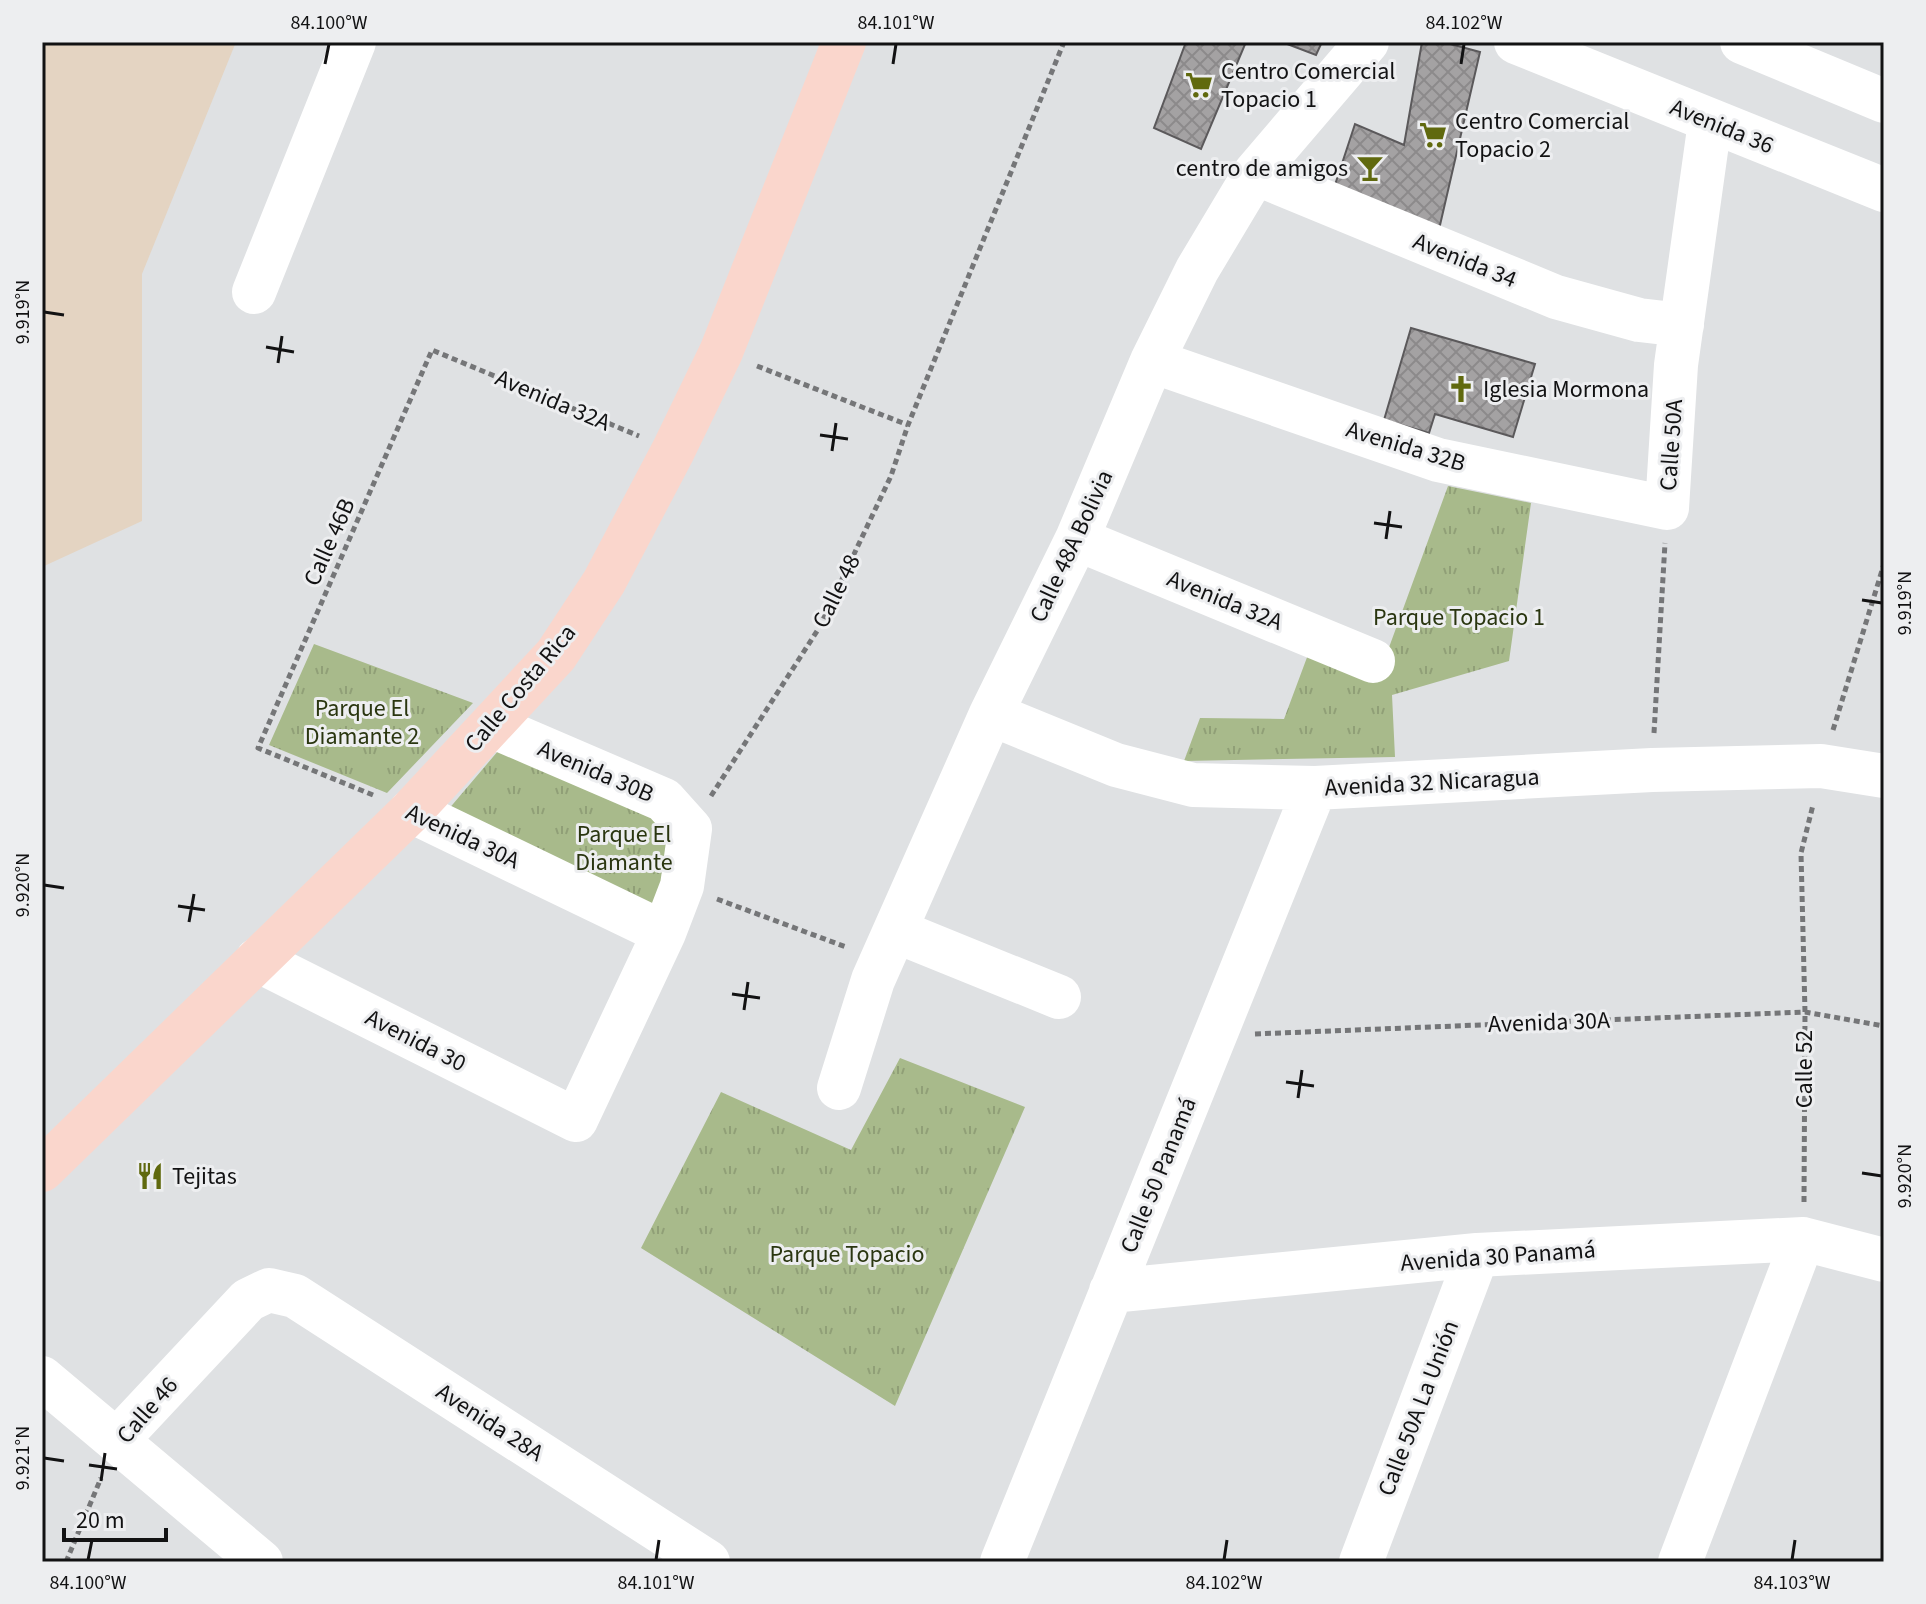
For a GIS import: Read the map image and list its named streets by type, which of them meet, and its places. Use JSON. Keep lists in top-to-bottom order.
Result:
{
  "streets": {
    "main road": ["Calle Costa Rica"],
    "street": [
      "Avenida 36",
      "Avenida 34",
      "Avenida 32A",
      "Calle 50A",
      "Avenida 32B",
      "Calle 48A Bolivia",
      "Avenida 30B",
      "Avenida 32 Nicaragua",
      "Avenida 30A",
      "Avenida 30",
      "Calle 50 Panamá",
      "Avenida 30 Panamá",
      "Calle 50A La Unión",
      "Calle 46",
      "Avenida 28A"
    ],
    "path": ["Calle 46B", "Calle 48", "Calle 52"]
  },
  "crossings": [
    ["Avenida 36", "Calle 50A"],
    ["Avenida 34", "Calle 50A"],
    ["Avenida 34", "Calle 48A Bolivia"],
    ["Avenida 32A", "Calle 46B"],
    ["Avenida 32A", "Calle 48A Bolivia"],
    ["Avenida 32A", "Calle Costa Rica"],
    ["Calle 50A", "Avenida 32B"],
    ["Calle 50A", "Avenida 32 Nicaragua"],
    ["Avenida 32B", "Calle 48A Bolivia"],
    ["Calle 46B", "Avenida 30A"],
    ["Calle 48A Bolivia", "Avenida 32 Nicaragua"],
    ["Calle 48", "Avenida 30B"],
    ["Calle Costa Rica", "Avenida 30B"],
    ["Calle Costa Rica", "Avenida 30A"],
    ["Calle Costa Rica", "Avenida 30"],
    ["Avenida 32 Nicaragua", "Calle 52"],
    ["Avenida 32 Nicaragua", "Calle 50 Panamá"],
    ["Avenida 30A", "Avenida 30"],
    ["Avenida 30A", "Calle 52"],
    ["Avenida 30A", "Calle 50 Panamá"],
    ["Calle 52", "Avenida 30 Panamá"],
    ["Calle 50 Panamá", "Avenida 30 Panamá"],
    ["Avenida 30 Panamá", "Calle 50A La Unión"],
    ["Calle 46", "Avenida 28A"]
  ],
  "parks": [
    "Parque Topacio 1",
    "Parque El Diamante 2",
    "Parque El Diamante",
    "Parque Topacio"
  ],
  "places": {
    "supermarket": ["Centro Comercial Topacio 1", "Centro Comercial Topacio 2"],
    "bar": ["centro de amigos"],
    "church": ["Iglesia Mormona"],
    "restaurant": ["Tejitas"]
  },
  "scale_bar": "20 m",
  "coordinates": [
    "84.100°W",
    "84.101°W",
    "84.102°W",
    "9.919°N",
    "9.920°N",
    "9.921°N",
    "84.103°W"
  ]
}
